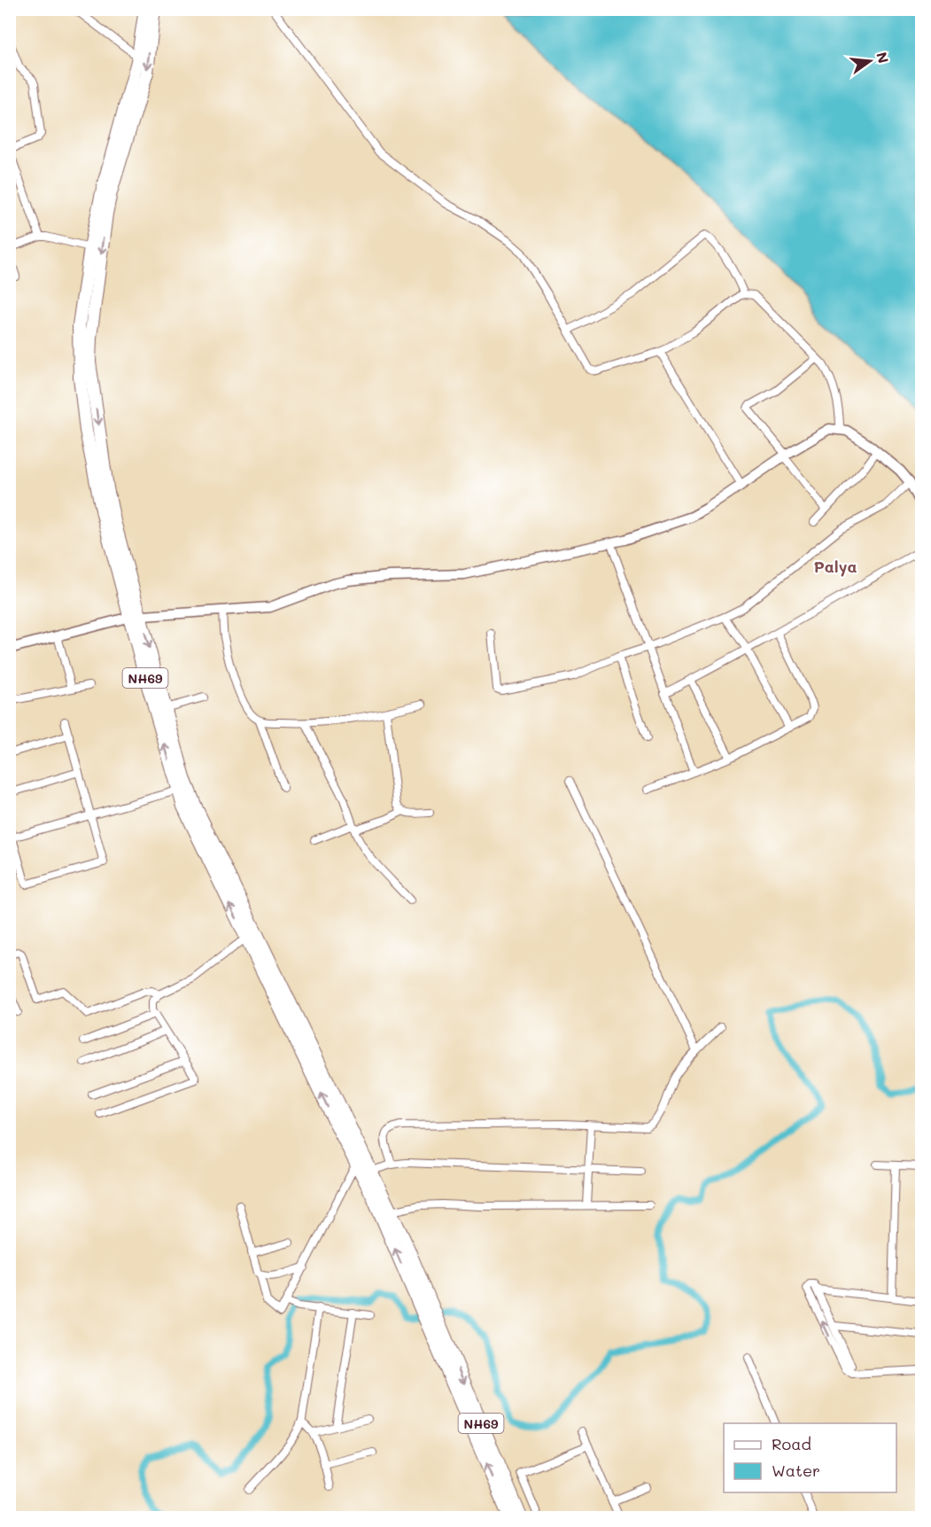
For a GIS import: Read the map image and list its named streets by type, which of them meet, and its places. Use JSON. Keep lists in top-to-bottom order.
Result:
{
  "streets": {
    "highway": ["NH69"]
  },
  "districts": ["Palya"],
  "legend": ["Road", "Water"],
  "north": "right"
}
